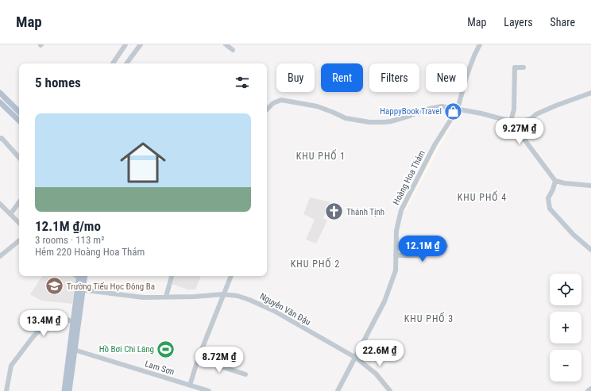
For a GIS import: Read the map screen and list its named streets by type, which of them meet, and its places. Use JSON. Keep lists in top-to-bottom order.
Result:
{
  "streets": {
    "street": ["Hoàng Hoa Thám", "Nguyễn Văn Đậu", "Lam Sơn"]
  },
  "crossings": [
    ["Hoàng Hoa Thám", "Nguyễn Văn Đậu"]
  ],
  "districts": [
    "KHU PHỐ 1",
    "KHU PHỐ 4",
    "KHU PHỐ 2",
    "KHU PHỐ 3"
  ],
  "places": {
    "shop": ["HappyBook Travel"],
    "church": ["Thánh Tịnh"],
    "school or university": ["Trường Tiểu Học Đông Ba"],
    "sports": ["Hồ Bơi Chi Lăng"]
  },
  "page": {
    "header": "Map",
    "nav": ["Map", "Layers", "Share"],
    "chip": [
      "Buy",
      "Rent",
      "Filters",
      "New"
    ],
    "heading": "5 homes",
    "list": [
      {
        "name": "12.1M ₫/mo",
        "note": "3 rooms · 113 m² · Hẻm 220 Hoàng Hoa Thám"
      }
    ],
    "price": [
      "9.27M ₫",
      "12.1M ₫",
      "13.4M ₫",
      "22.6M ₫",
      "8.72M ₫"
    ],
    "map_buttons": ["+", "−"]
  }
}
